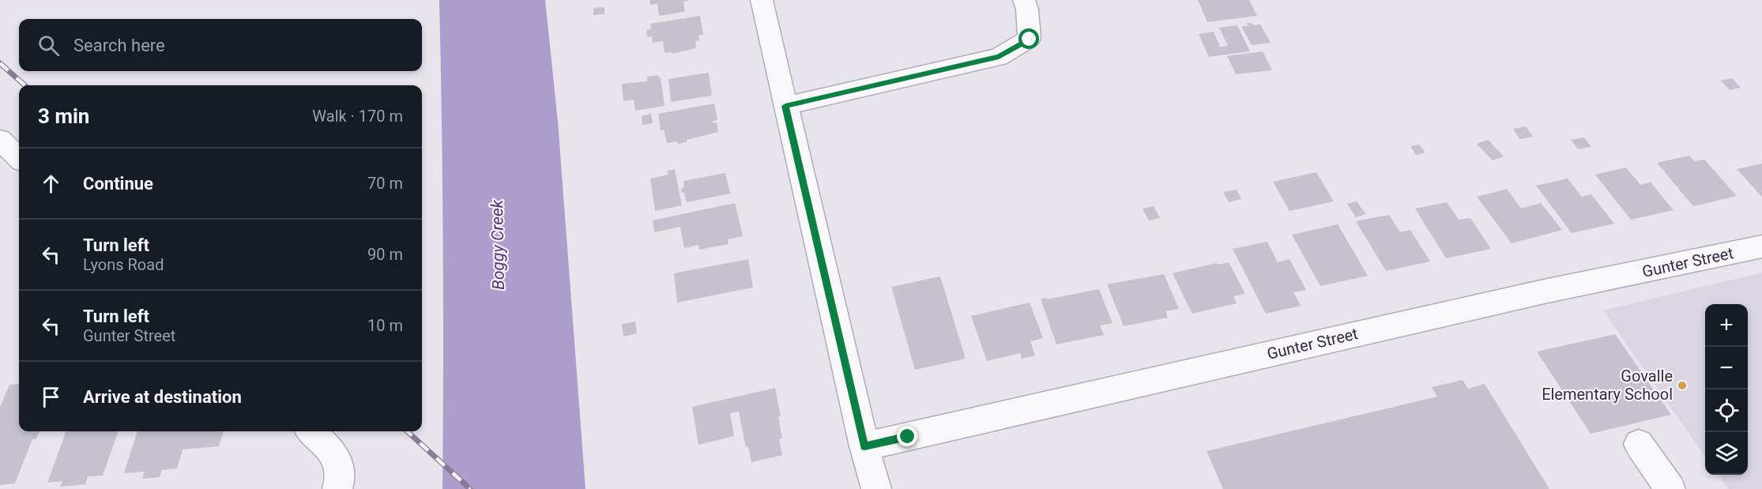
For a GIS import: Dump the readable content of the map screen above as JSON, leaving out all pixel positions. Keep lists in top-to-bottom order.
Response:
{
  "streets": {
    "street": ["Gunter Street"]
  },
  "water": ["Boggy Creek"],
  "places": ["Govalle Elementary School"],
  "page": {
    "search": "Search here",
    "heading": ["3 min", "Walk · 170 m"],
    "list": [
      ["Continue", "70 m"],
      ["Turn left", "Lyons Road", "90 m"],
      ["Turn left", "Gunter Street", "10 m"],
      "Arrive at destination"
    ],
    "map_buttons": ["+", "−"]
  }
}
